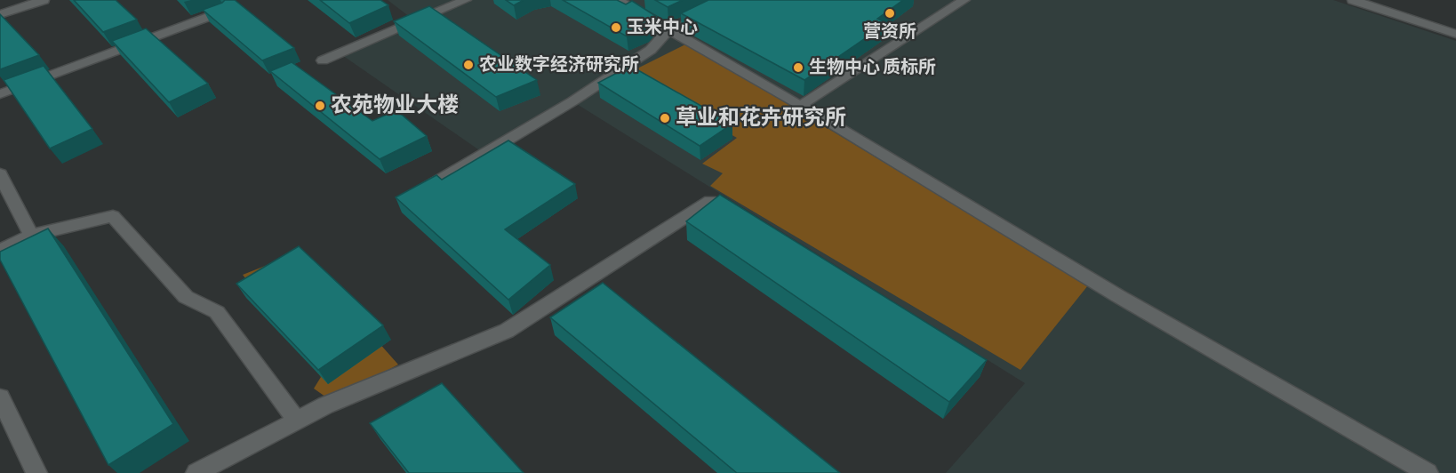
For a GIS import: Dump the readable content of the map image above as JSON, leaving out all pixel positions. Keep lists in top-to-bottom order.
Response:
{
  "places": [
    "营资所",
    "玉米中心",
    "农业数字经济研究所",
    "生物中心 质标所",
    "农苑物业大楼",
    "草业和花卉研究所"
  ]
}
